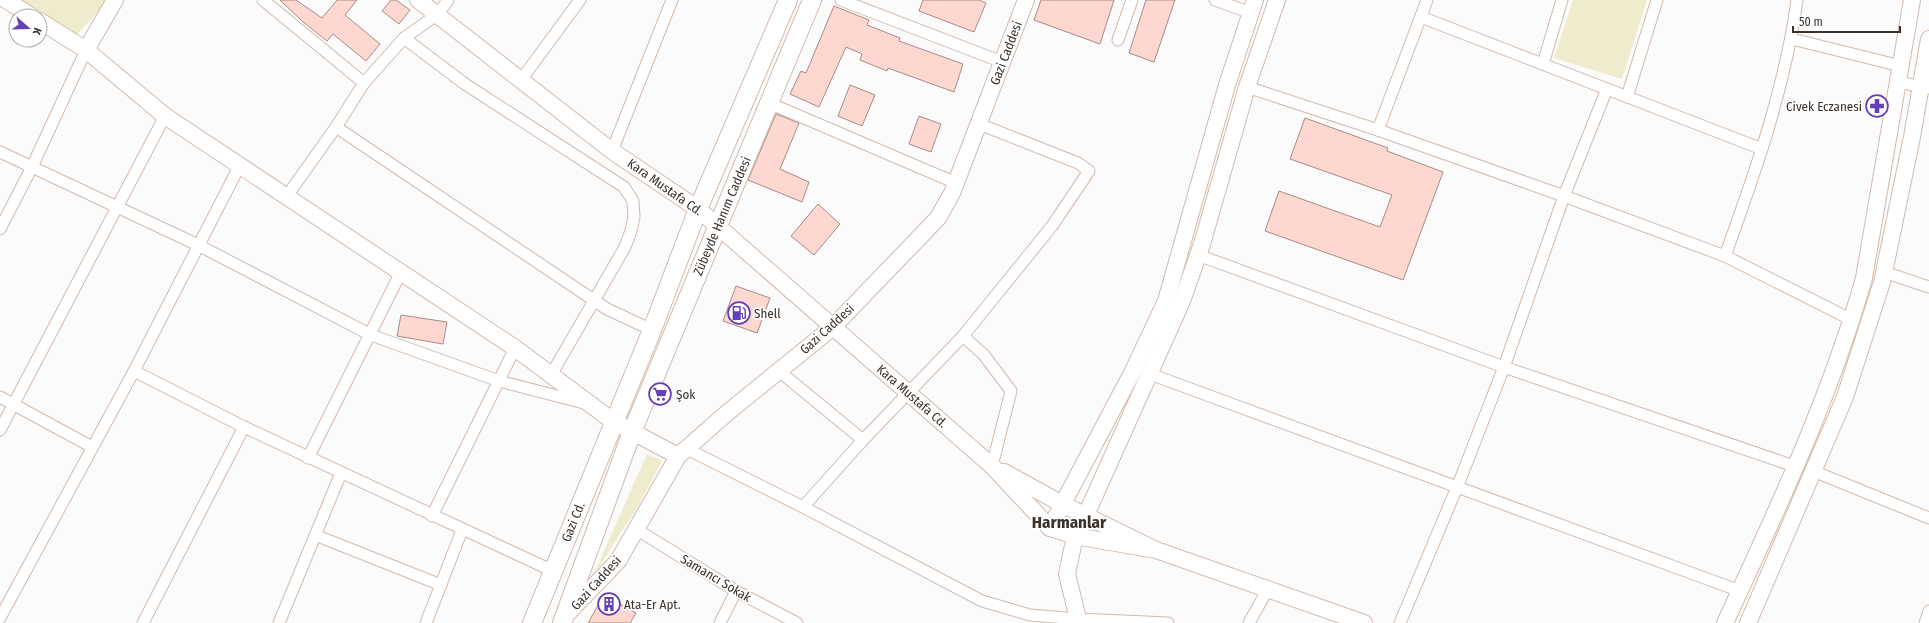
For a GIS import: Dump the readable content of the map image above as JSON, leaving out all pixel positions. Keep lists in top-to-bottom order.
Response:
{
  "streets": {
    "main road": ["Zübeyde Hanım Caddesi", "Gazi Cd."],
    "street": ["Gazi Caddesi", "Kara Mustafa Cd.", "Samancı Sokak"]
  },
  "crossings": [
    ["Gazi Caddesi", "Kara Mustafa Cd."],
    ["Gazi Caddesi", "Gazi Cd."],
    ["Gazi Caddesi", "Samancı Sokak"],
    ["Kara Mustafa Cd.", "Zübeyde Hanım Caddesi"],
    ["Kara Mustafa Cd.", "Gazi Cd."],
    ["Zübeyde Hanım Caddesi", "Gazi Cd."]
  ],
  "districts": ["Harmanlar"],
  "places": {
    "pharmacy": ["Civek Eczanesi"],
    "fuel station": ["Shell"],
    "supermarket": ["Şok"],
    "building": ["Ata-Er Apt."]
  },
  "scale_bar": "50 m",
  "north": "right"
}
